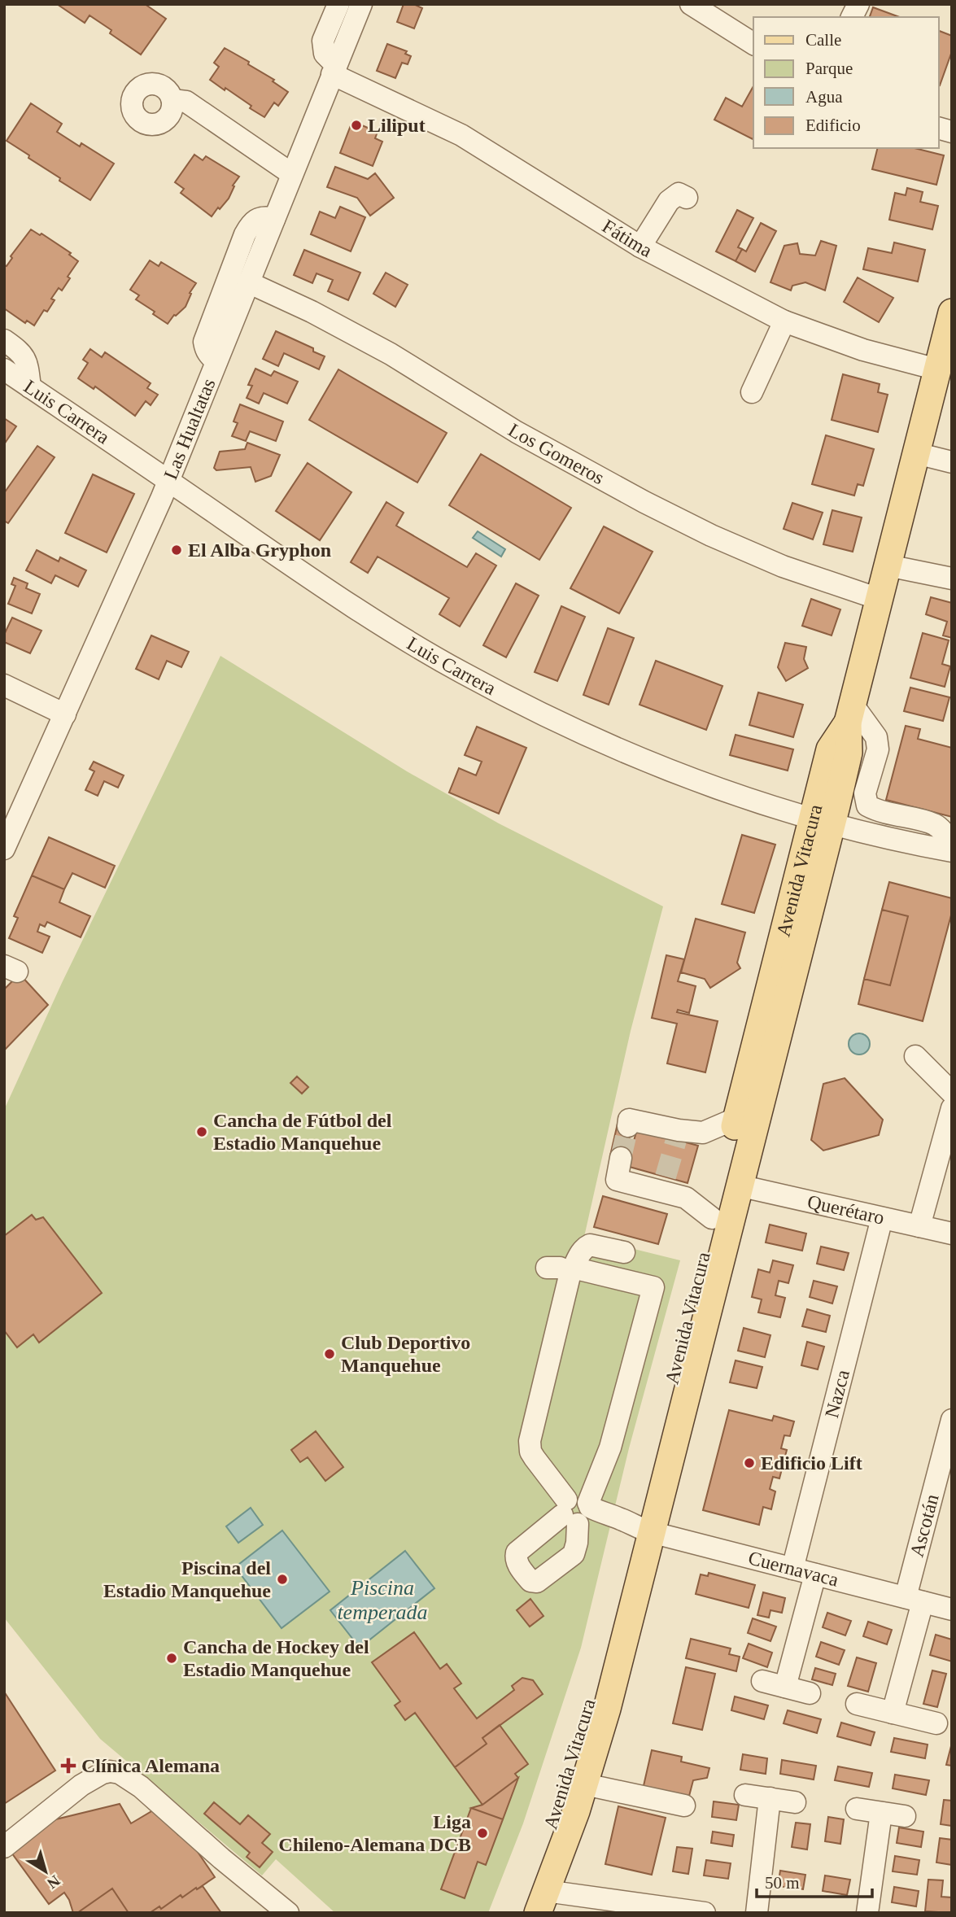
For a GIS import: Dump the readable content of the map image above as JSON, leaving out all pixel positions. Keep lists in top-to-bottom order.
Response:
{
  "streets": {
    "main road": ["Avenida Vitacura"],
    "street": [
      "Fátima",
      "Luis Carrera",
      "Las Hualtatas",
      "Los Gomeros",
      "Querétaro",
      "Nazca",
      "Ascotán",
      "Cuernavaca"
    ]
  },
  "crossings": [
    ["Fátima", "Las Hualtatas"],
    ["Fátima", "Avenida Vitacura"],
    ["Luis Carrera", "Las Hualtatas"],
    ["Luis Carrera", "Avenida Vitacura"],
    ["Las Hualtatas", "Los Gomeros"],
    ["Los Gomeros", "Avenida Vitacura"],
    ["Avenida Vitacura", "Querétaro"],
    ["Avenida Vitacura", "Cuernavaca"],
    ["Querétaro", "Nazca"],
    ["Nazca", "Cuernavaca"],
    ["Ascotán", "Cuernavaca"]
  ],
  "water": ["Piscina temperada"],
  "places": {
    "other": [
      "Liliput",
      "El Alba Gryphon",
      "Cancha de Fútbol del Estadio Manquehue",
      "Club Deportivo Manquehue",
      "Edificio Lift",
      "Piscina del Estadio Manquehue",
      "Cancha de Hockey del Estadio Manquehue",
      "Liga Chileno-Alemana DCB"
    ],
    "health": ["Clínica Alemana"]
  },
  "legend": [
    "Calle",
    "Parque",
    "Agua",
    "Edificio"
  ],
  "scale_bar": "50 m",
  "north": "bottom right"
}
